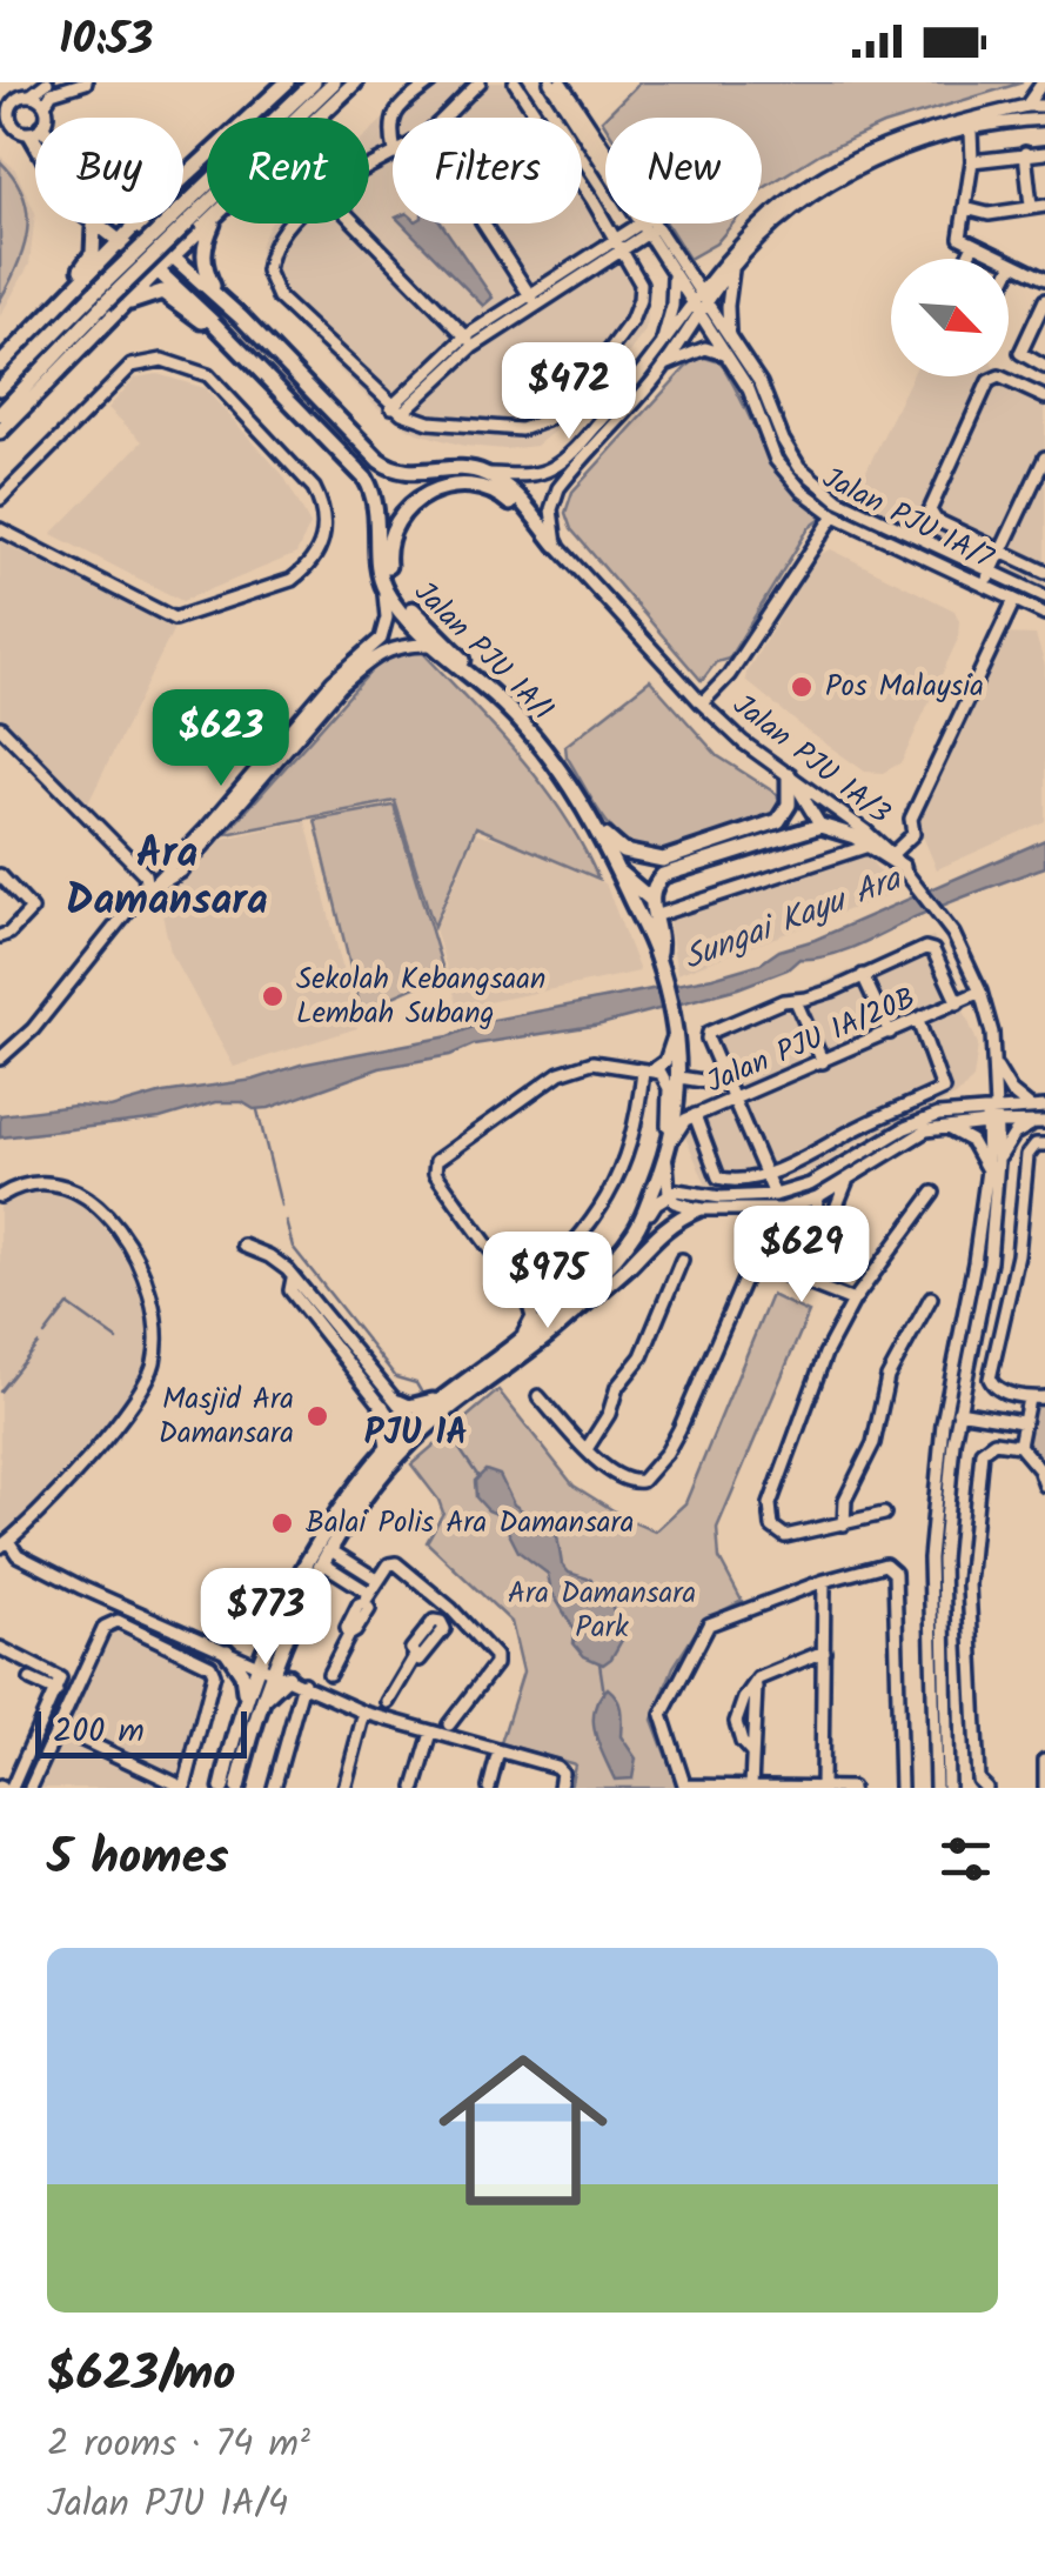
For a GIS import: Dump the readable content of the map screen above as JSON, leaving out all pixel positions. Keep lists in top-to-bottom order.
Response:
{
  "streets": {
    "main road": ["Jalan PJU 1A/1"],
    "street": ["Jalan PJU 1A/7", "Jalan PJU 1A/3", "Jalan PJU 1A/20B"]
  },
  "crossings": [
    ["Jalan PJU 1A/1", "Jalan PJU 1A/20B"],
    ["Jalan PJU 1A/3", "Jalan PJU 1A/20B"]
  ],
  "districts": ["Ara Damansara", "PJU 1A"],
  "water": ["Sungai Kayu Ara"],
  "parks": ["Ara Damansara Park"],
  "places": [
    "Pos Malaysia",
    "Sekolah Kebangsaan Lembah Subang",
    "Masjid Ara Damansara",
    "Balai Polis Ara Damansara"
  ],
  "scale_bar": "200 m",
  "north": "bottom right",
  "page": {
    "status": "10:53",
    "chip": [
      "Buy",
      "Rent",
      "Filters",
      "New"
    ],
    "price": [
      "$472",
      "$623",
      "$629",
      "$975",
      "$773"
    ],
    "scale": "200 m",
    "heading": "5 homes",
    "list": [
      {
        "name": "$623/mo",
        "note": "2 rooms · 74 m² · Jalan PJU 1A/4"
      }
    ]
  }
}
